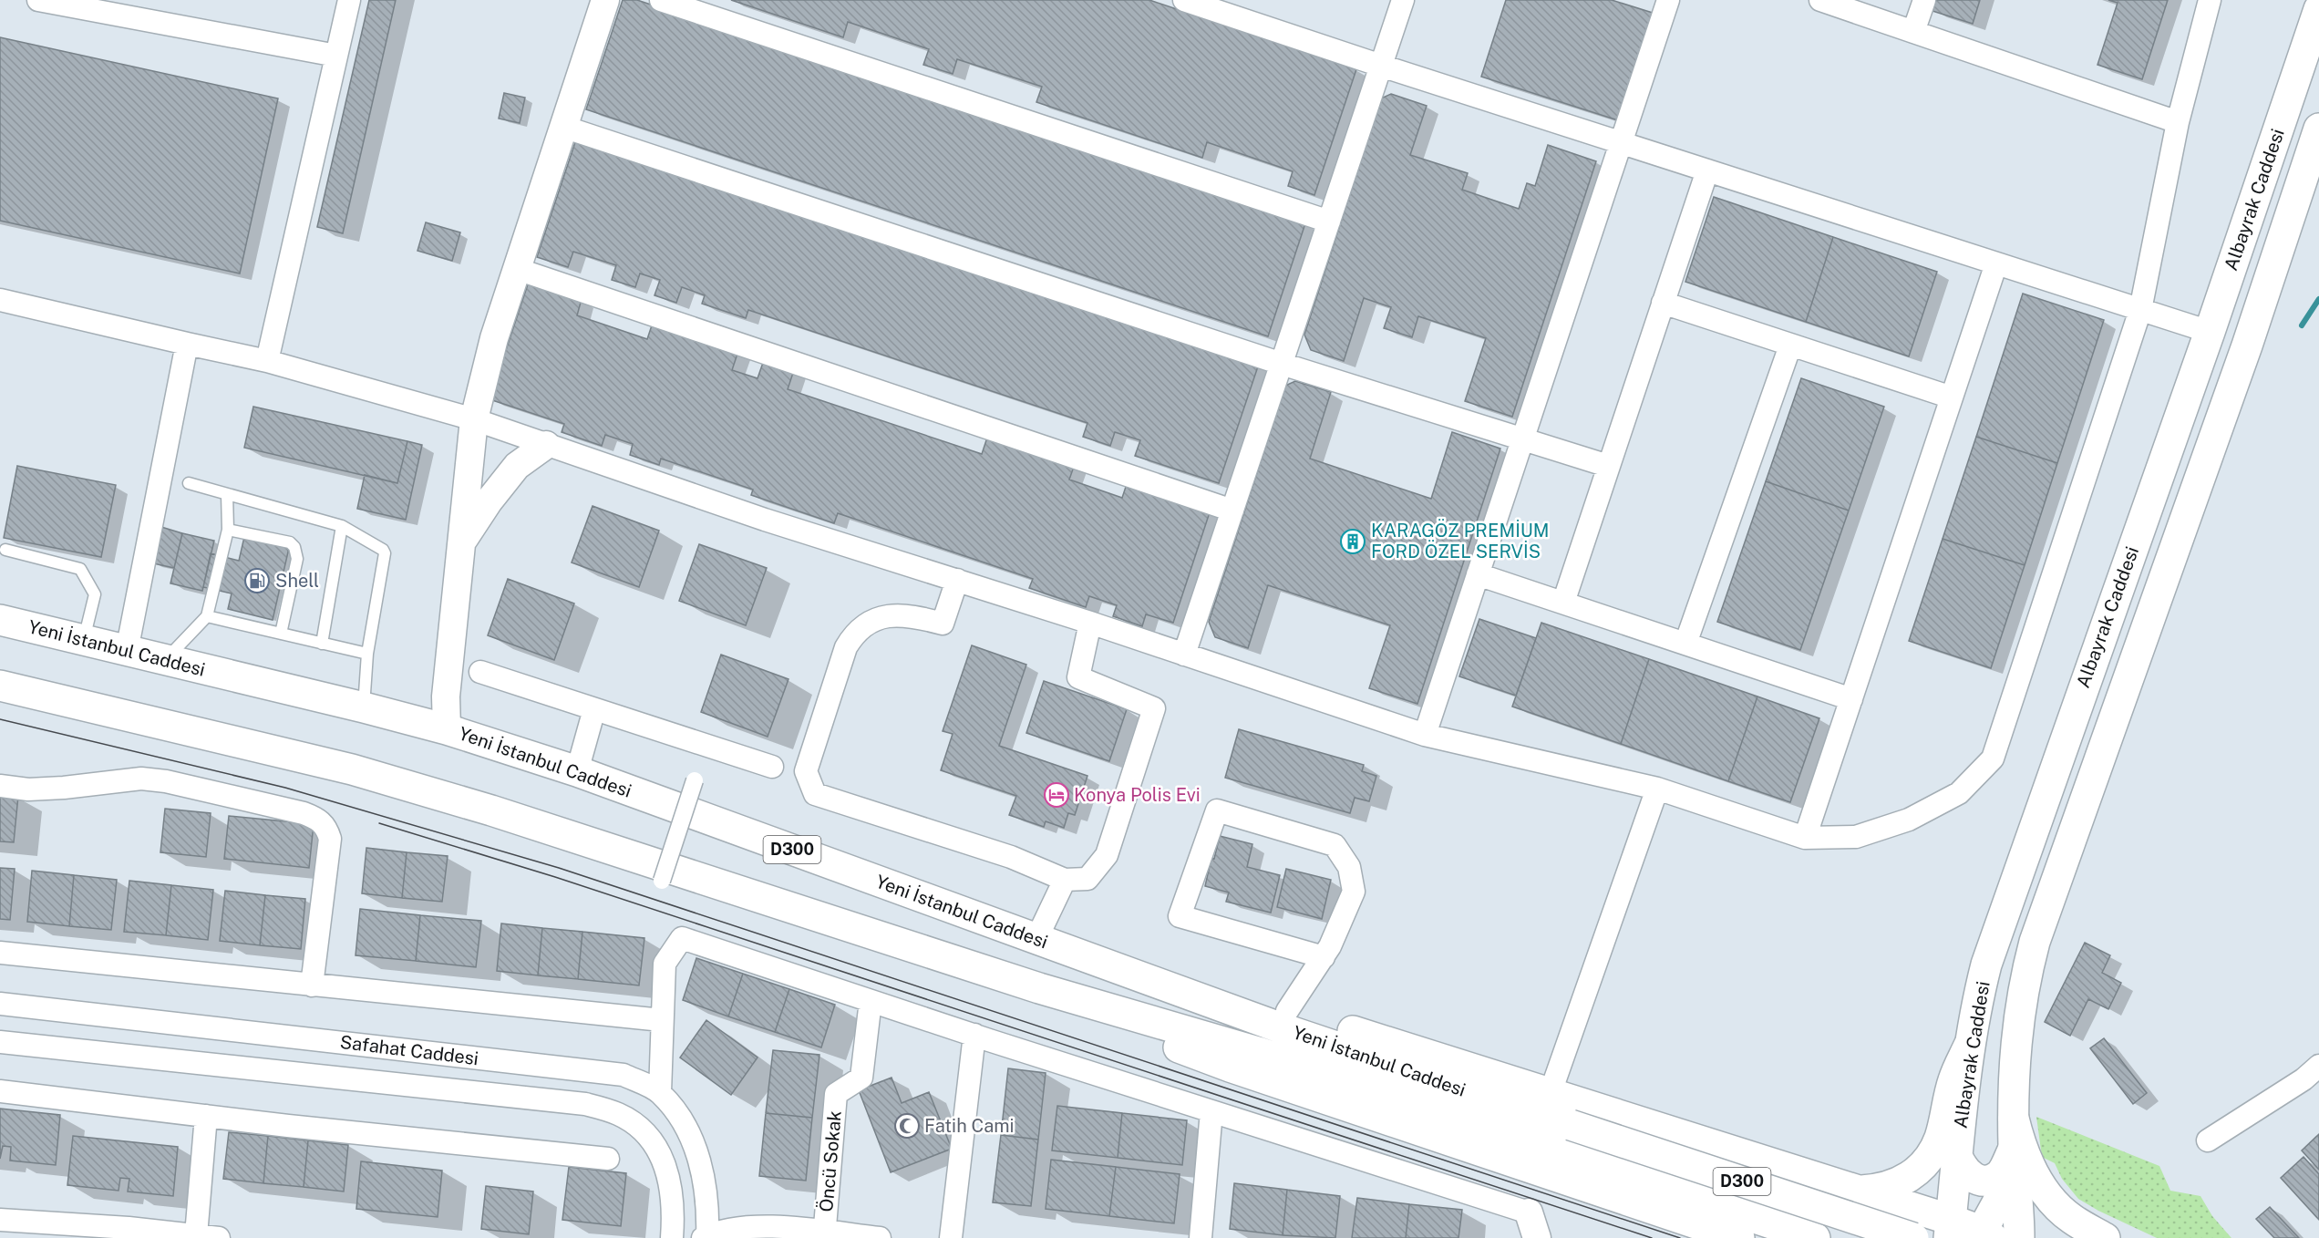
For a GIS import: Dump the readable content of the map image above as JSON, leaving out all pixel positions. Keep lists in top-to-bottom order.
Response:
{
  "streets": {
    "main road": ["Albayrak Caddesi", "Yeni İstanbul Caddesi", "D300"],
    "street": ["Safahat Caddesi", "Öncü Sokak"]
  },
  "places": {
    "building": ["KARAGÖZ PREMİUM FORD ÖZEL SERVİS"],
    "fuel station": ["Shell"],
    "hotel": ["Konya Polis Evi"],
    "mosque": ["Fatih Cami"]
  }
}
